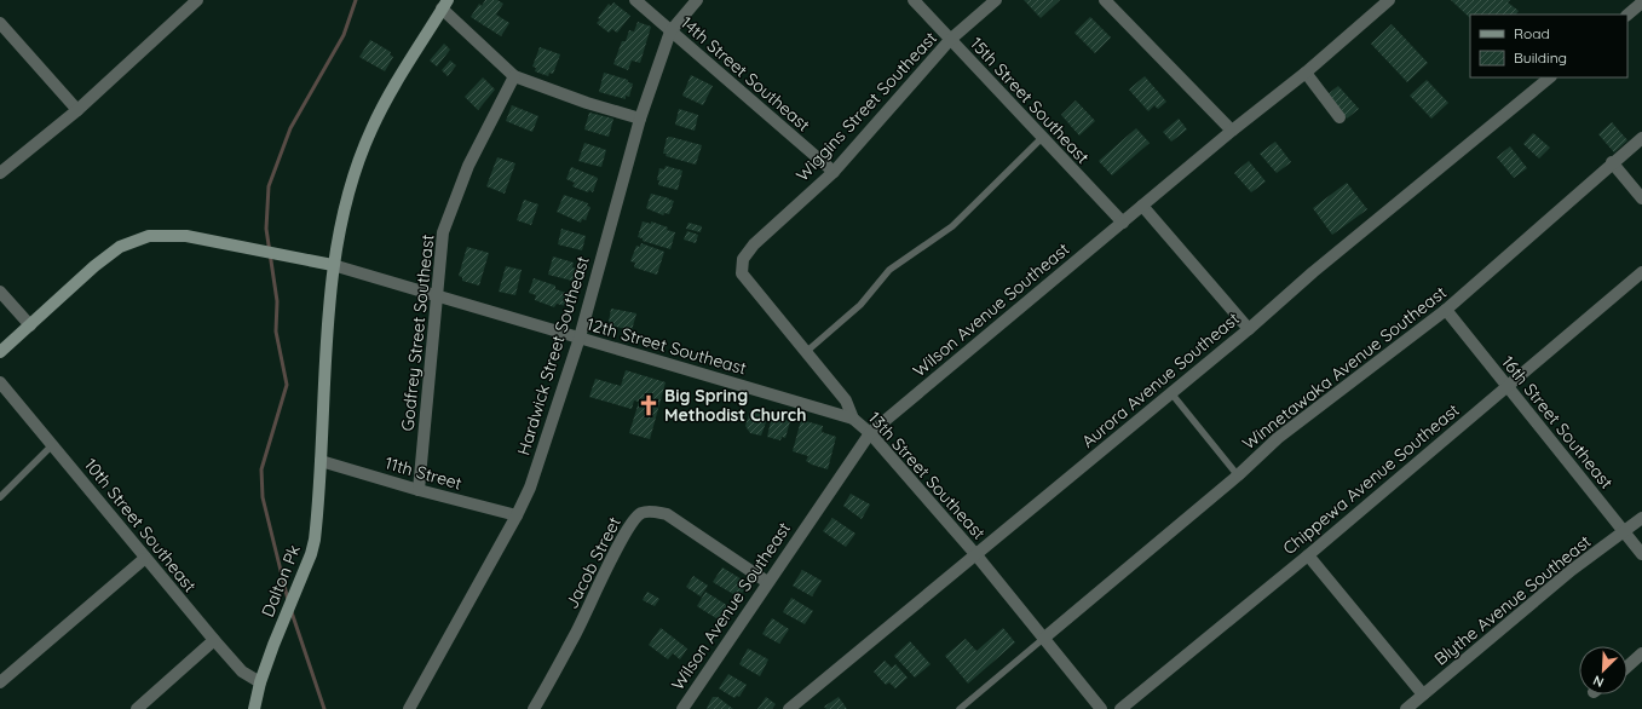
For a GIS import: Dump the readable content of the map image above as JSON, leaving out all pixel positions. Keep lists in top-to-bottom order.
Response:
{
  "streets": {
    "main road": ["Dalton Pk"],
    "street": [
      "14th Street Southeast",
      "15th Street Southeast",
      "Wiggins Street Southeast",
      "Wilson Avenue Southeast",
      "Godfrey Street Southeast",
      "12th Street Southeast",
      "Hardwick Street Southeast",
      "Winnetawaka Avenue Southeast",
      "Aurora Avenue Southeast",
      "16th Street Southeast",
      "11th Street",
      "13th Street Southeast",
      "Chippewa Avenue Southeast",
      "10th Street Southeast",
      "Jacob Street",
      "Blythe Avenue Southeast"
    ]
  },
  "crossings": [
    ["14th Street Southeast", "Wiggins Street Southeast"],
    ["14th Street Southeast", "Hardwick Street Southeast"],
    ["15th Street Southeast", "Wiggins Street Southeast"],
    ["15th Street Southeast", "Wilson Avenue Southeast"],
    ["Wiggins Street Southeast", "13th Street Southeast"],
    ["Wilson Avenue Southeast", "13th Street Southeast"],
    ["Wilson Avenue Southeast", "Jacob Street"],
    ["Godfrey Street Southeast", "12th Street Southeast"],
    ["Godfrey Street Southeast", "11th Street"],
    ["12th Street Southeast", "Hardwick Street Southeast"],
    ["12th Street Southeast", "13th Street Southeast"],
    ["12th Street Southeast", "Dalton Pk"],
    ["Hardwick Street Southeast", "11th Street"],
    ["Winnetawaka Avenue Southeast", "16th Street Southeast"],
    ["Winnetawaka Avenue Southeast", "13th Street Southeast"],
    ["Aurora Avenue Southeast", "13th Street Southeast"],
    ["16th Street Southeast", "Chippewa Avenue Southeast"],
    ["16th Street Southeast", "Blythe Avenue Southeast"],
    ["11th Street", "Dalton Pk"],
    ["10th Street Southeast", "Dalton Pk"]
  ],
  "places": {
    "church": ["Big Spring Methodist Church"]
  },
  "legend": ["Road", "Building"],
  "north": "bottom left"
}
